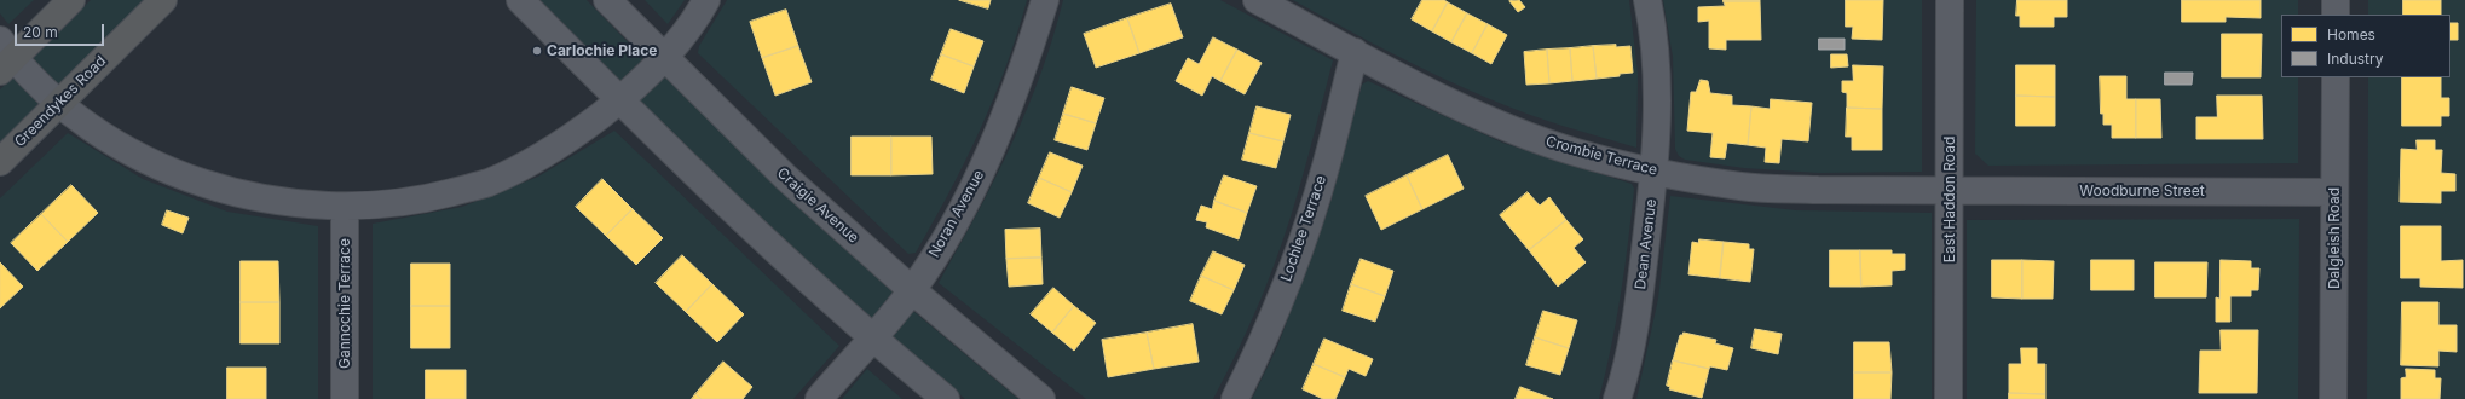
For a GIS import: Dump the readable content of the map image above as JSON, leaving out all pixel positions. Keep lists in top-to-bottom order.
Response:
{
  "streets": {
    "highway": ["Greendykes Road"],
    "street": [
      "Crombie Terrace",
      "Woodburne Street",
      "East Haddon Road",
      "Craigie Avenue",
      "Noran Avenue",
      "Lochlee Terrace",
      "Dalgleish Road",
      "Dean Avenue",
      "Gannochie Terrace"
    ]
  },
  "crossings": [
    ["Crombie Terrace", "Woodburne Street"],
    ["Crombie Terrace", "East Haddon Road"],
    ["Crombie Terrace", "Lochlee Terrace"],
    ["Crombie Terrace", "Dean Avenue"],
    ["Woodburne Street", "East Haddon Road"],
    ["Woodburne Street", "Dalgleish Road"],
    ["Craigie Avenue", "Noran Avenue"]
  ],
  "places": ["Carlochie Place"],
  "legend": ["Homes", "Industry"],
  "scale_bar": "20 m"
}
